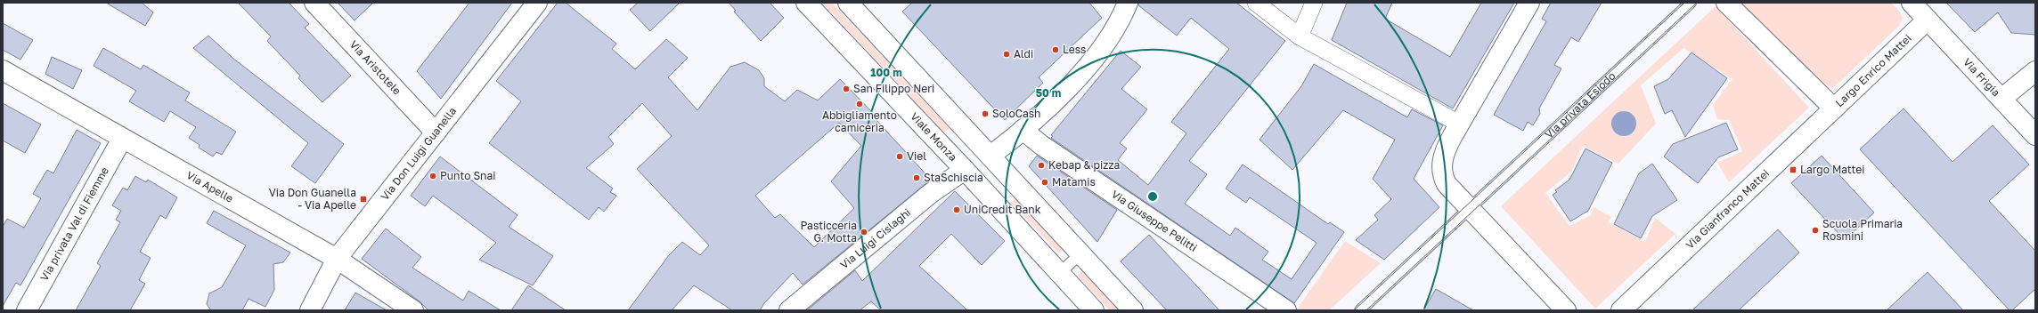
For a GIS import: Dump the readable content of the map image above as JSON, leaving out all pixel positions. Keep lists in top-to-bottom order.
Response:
{
  "streets": {
    "street": [
      "Via Aristotele",
      "Largo Enrico Mattei",
      "Via Frigia",
      "Viale Monza",
      "Via Don Luigi Guanella",
      "Via Apelle",
      "Via Gianfranco Mattei",
      "Via Giuseppe Pelitti",
      "Via privata Val di Fiemme",
      "Via Luigi Cislaghi"
    ],
    "lane": ["Via privata Esiodo"]
  },
  "crossings": [
    ["Via Aristotele", "Via Don Luigi Guanella"],
    ["Largo Enrico Mattei", "Via Frigia"],
    ["Largo Enrico Mattei", "Via Gianfranco Mattei"],
    ["Viale Monza", "Via Luigi Cislaghi"],
    ["Via Don Luigi Guanella", "Via Apelle"],
    ["Via Apelle", "Via privata Val di Fiemme"],
    ["Via Giuseppe Pelitti", "Via Luigi Cislaghi"]
  ],
  "places": {
    "other": [
      "Less",
      "Aldi",
      "San Filippo Neri",
      "Abbigliamento camiceria",
      "SoloCash",
      "Viel",
      "Kebap & pizza",
      "Punto Snai",
      "StaSchiscia",
      "Matamis",
      "UniCredit Bank",
      "Scuola Primaria Rosmini",
      "Pasticceria G. Motta"
    ],
    "transit": ["Largo Mattei", "Via Don Guanella - Via Apelle"]
  },
  "rings": ["100 m", "50 m"]
}
